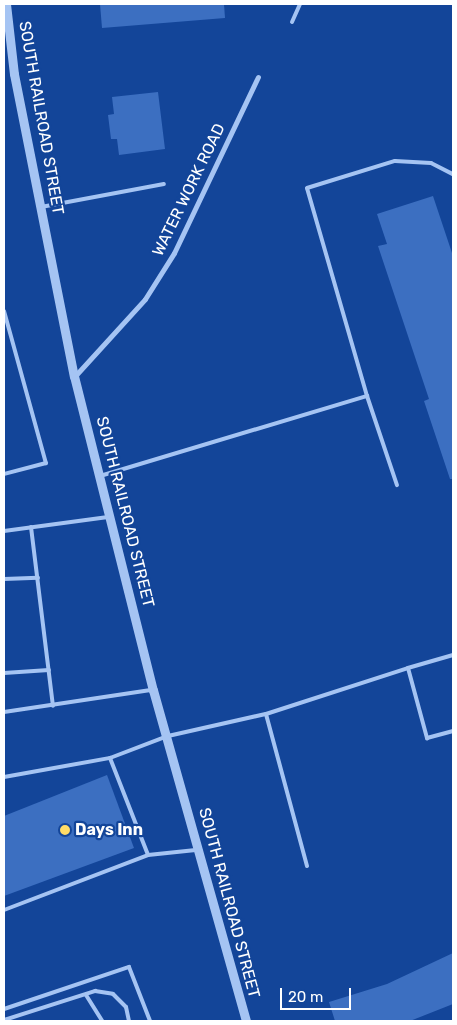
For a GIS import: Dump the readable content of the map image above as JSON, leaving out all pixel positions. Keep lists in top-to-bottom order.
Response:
{
  "streets": {
    "street": ["SOUTH RAILROAD STREET", "WATER WORK ROAD"]
  },
  "crossings": [
    ["SOUTH RAILROAD STREET", "WATER WORK ROAD"]
  ],
  "places": ["Days Inn"],
  "scale_bar": "20 m"
}
